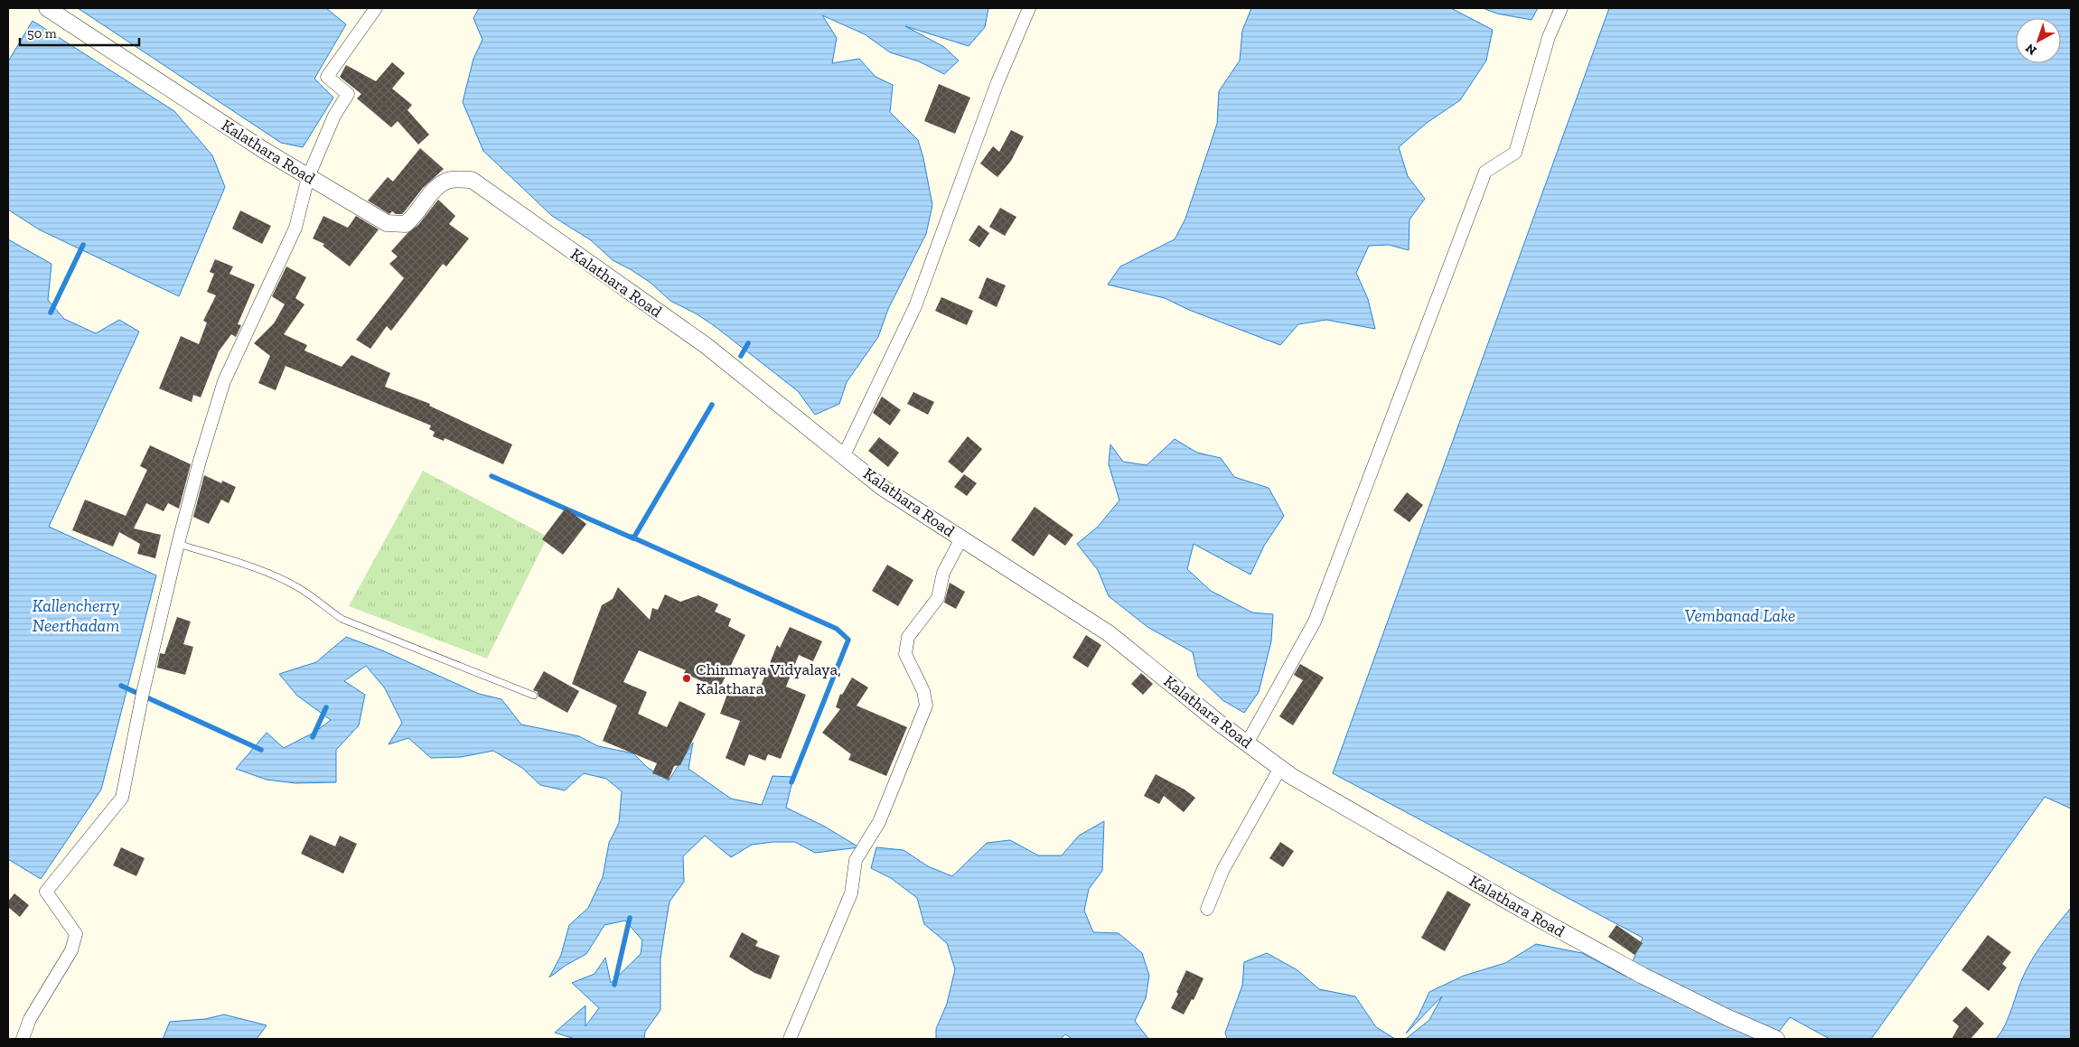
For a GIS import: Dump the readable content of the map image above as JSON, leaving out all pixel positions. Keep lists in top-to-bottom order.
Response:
{
  "streets": {
    "street": ["Kalathara Road"]
  },
  "water": ["Kallencherry Neerthadam", "Vembanad Lake"],
  "places": ["Chinmaya Vidyalaya, Kalathara"],
  "scale_bar": "50 m",
  "north": "bottom left"
}
